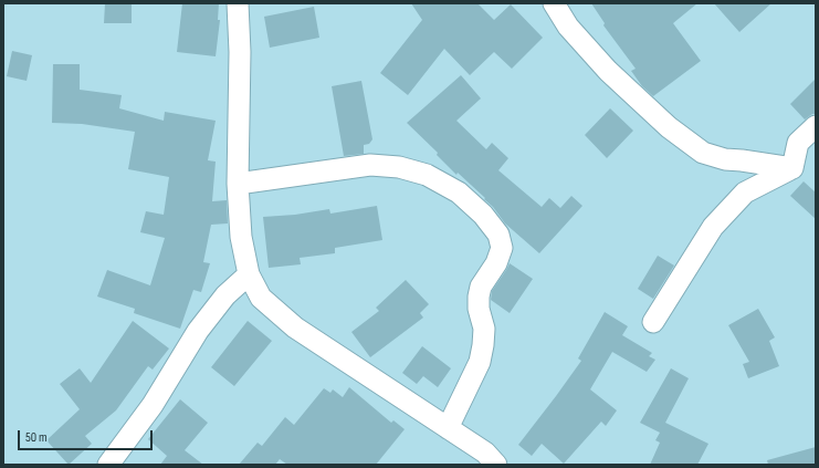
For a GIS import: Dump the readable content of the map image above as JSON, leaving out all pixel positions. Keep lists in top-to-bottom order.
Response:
{
  "scale_bar": "50 m"
}
